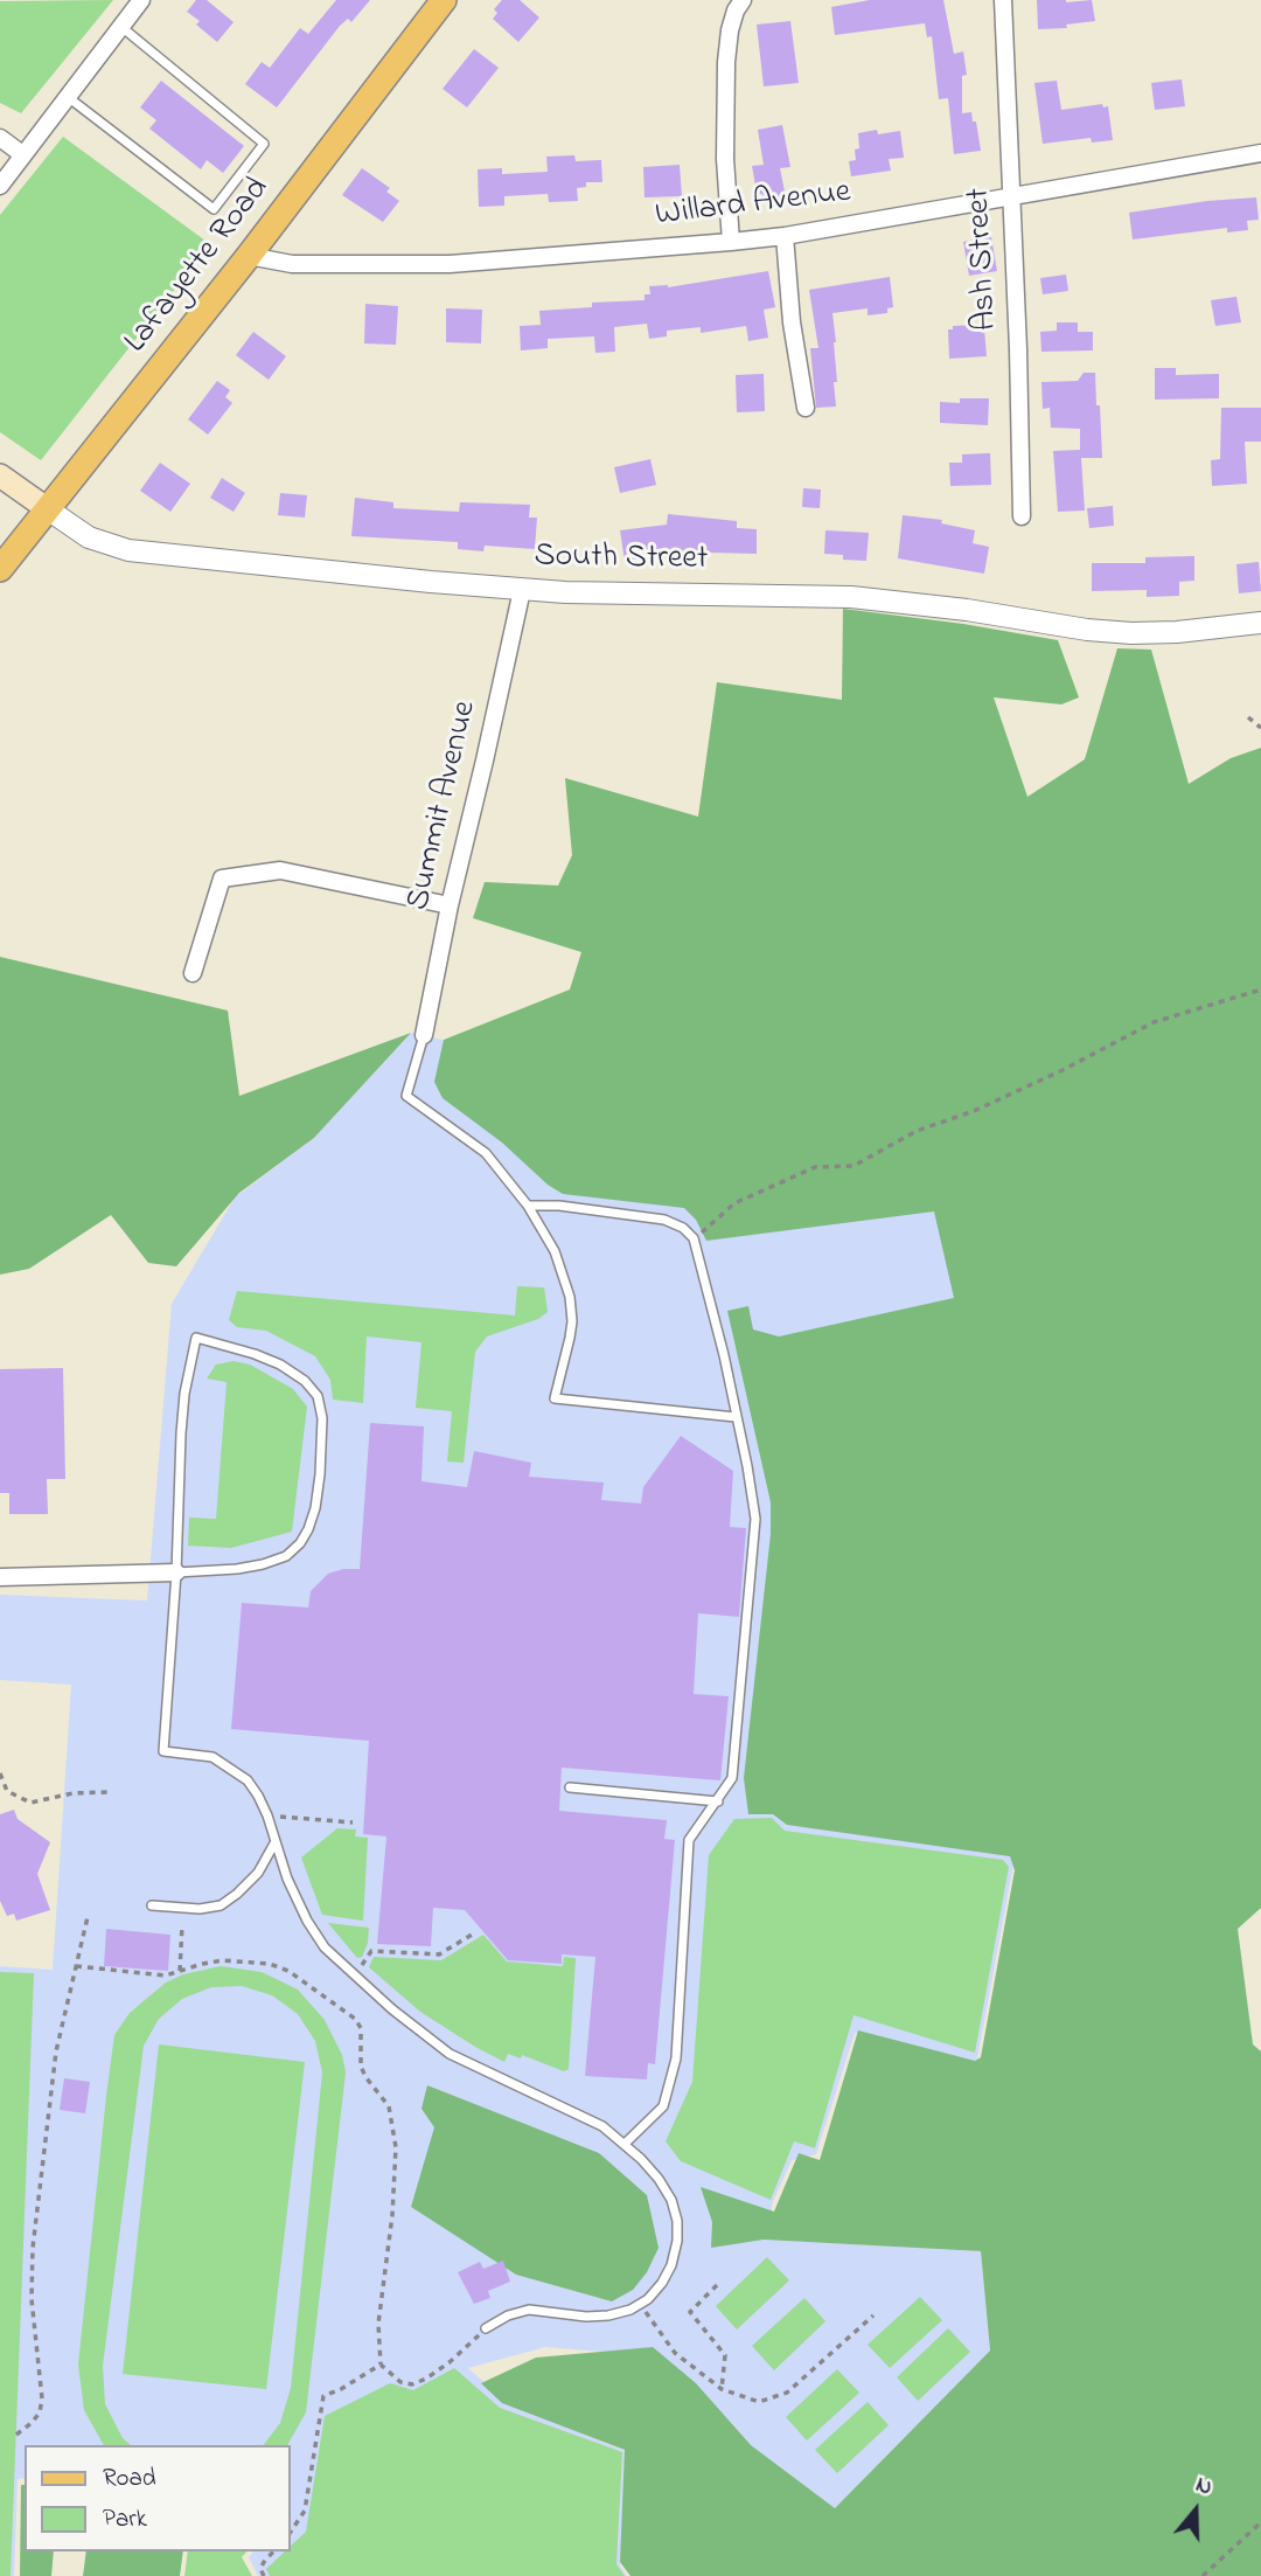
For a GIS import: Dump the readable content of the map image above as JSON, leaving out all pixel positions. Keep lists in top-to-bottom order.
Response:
{
  "streets": {
    "main road": ["Lafayette Road", "South Street"],
    "street": ["Willard Avenue", "Ash Street", "Summit Avenue"]
  },
  "crossings": [
    ["Willard Avenue", "Ash Street"],
    ["Willard Avenue", "Lafayette Road"],
    ["Lafayette Road", "South Street"],
    ["South Street", "Summit Avenue"]
  ],
  "legend": ["Road", "Park"],
  "north": "top"
}
